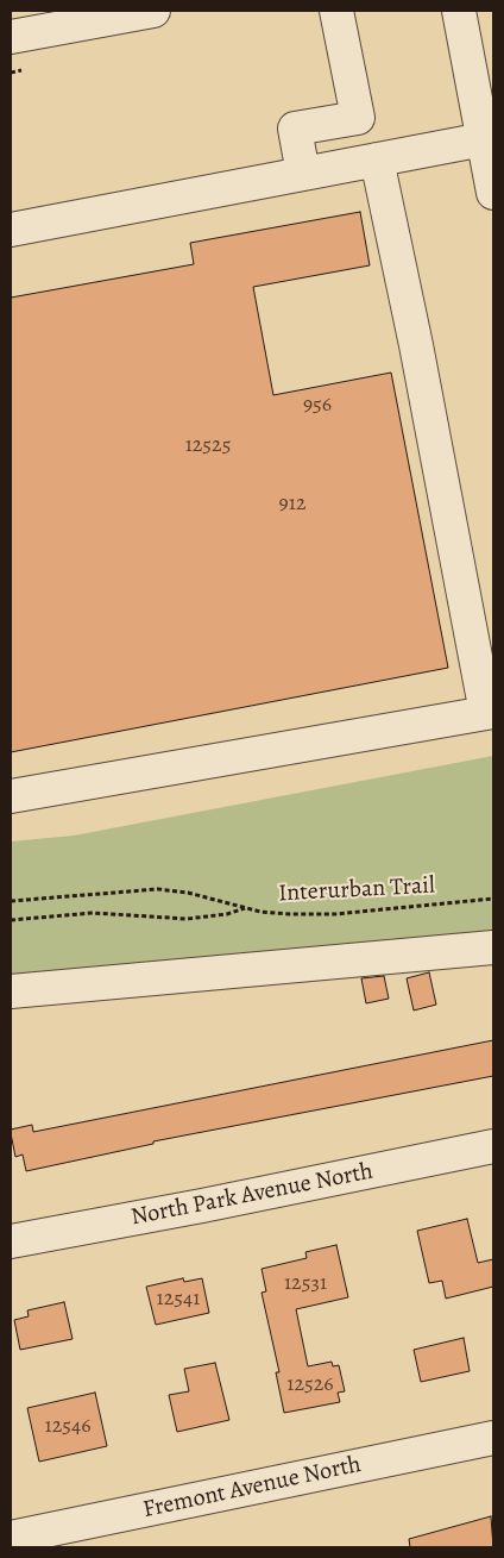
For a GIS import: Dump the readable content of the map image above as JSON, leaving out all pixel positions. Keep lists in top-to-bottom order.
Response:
{
  "streets": {
    "street": ["North Park Avenue North", "Fremont Avenue North"],
    "path": ["Interurban Trail"]
  },
  "house_numbers": [
    "956",
    "12525",
    "912",
    "12531",
    "12541",
    "12526",
    "12546"
  ]
}
